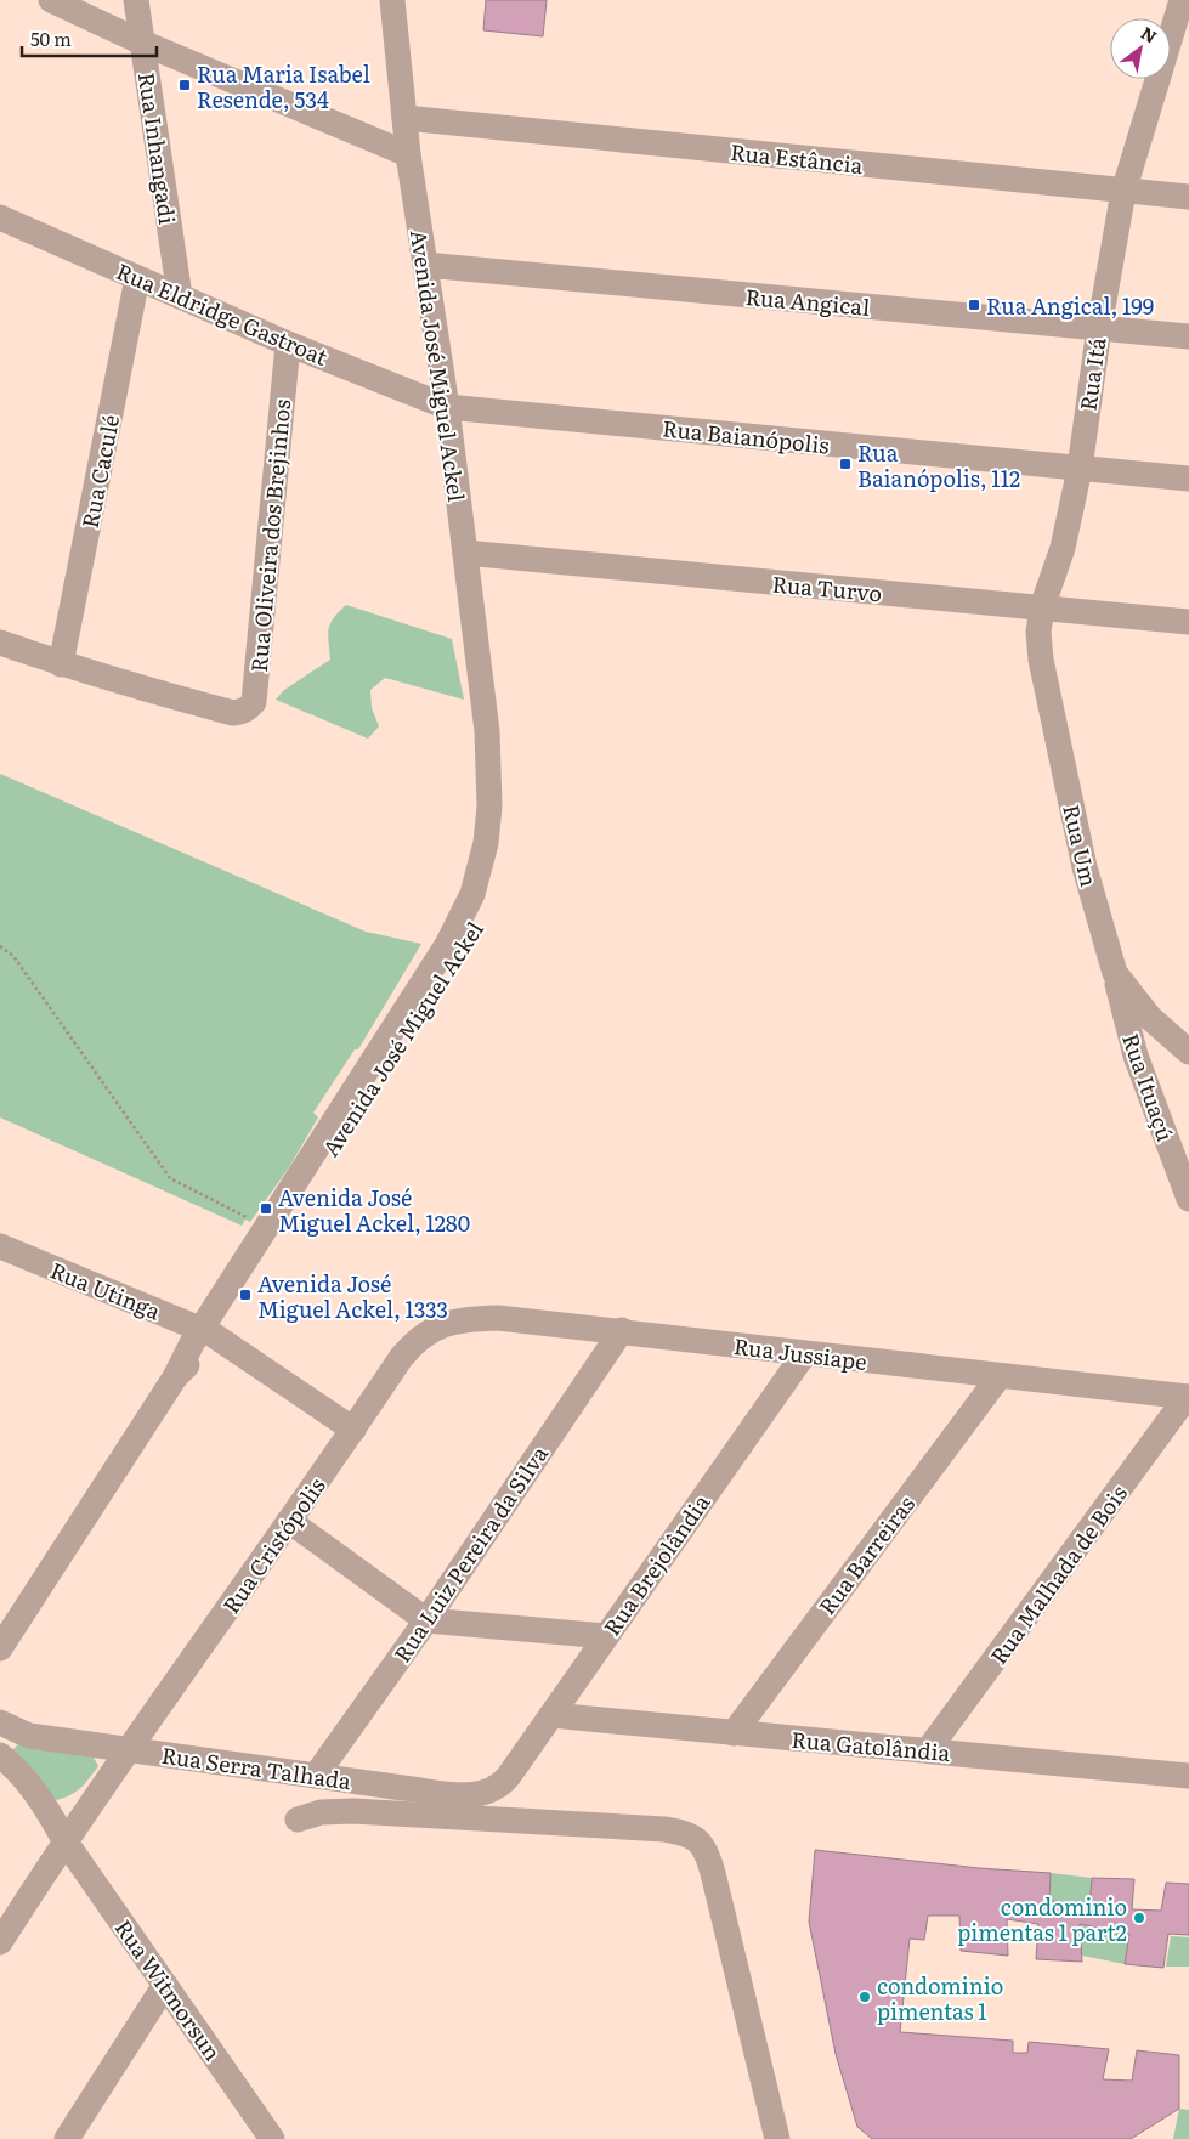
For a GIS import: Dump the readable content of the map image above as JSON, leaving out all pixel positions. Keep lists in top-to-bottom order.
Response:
{
  "streets": {
    "street": [
      "Rua Inhangadi",
      "Rua Estância",
      "Rua Angical",
      "Rua Eldridge Gastroat",
      "Avenida José Miguel Ackel",
      "Rua Itá",
      "Rua Baianópolis",
      "Rua Caculé",
      "Rua Oliveira dos Brejinhos",
      "Rua Turvo",
      "Rua Um",
      "Rua Ituaçú",
      "Rua Utinga",
      "Rua Jussiape",
      "Rua Cristópolis",
      "Rua Luiz Pereira da Silva",
      "Rua Barreiras",
      "Rua Brejolândia",
      "Rua Malhada de Bois",
      "Rua Gatolândia",
      "Rua Serra Talhada",
      "Rua Witmorsun"
    ]
  },
  "crossings": [
    ["Rua Inhangadi", "Rua Eldridge Gastroat"],
    ["Rua Estância", "Avenida José Miguel Ackel"],
    ["Rua Estância", "Rua Itá"],
    ["Rua Angical", "Avenida José Miguel Ackel"],
    ["Rua Angical", "Rua Itá"],
    ["Rua Eldridge Gastroat", "Avenida José Miguel Ackel"],
    ["Rua Eldridge Gastroat", "Rua Baianópolis"],
    ["Rua Eldridge Gastroat", "Rua Caculé"],
    ["Rua Eldridge Gastroat", "Rua Oliveira dos Brejinhos"],
    ["Avenida José Miguel Ackel", "Rua Baianópolis"],
    ["Avenida José Miguel Ackel", "Rua Turvo"],
    ["Avenida José Miguel Ackel", "Rua Utinga"],
    ["Rua Itá", "Rua Baianópolis"],
    ["Rua Itá", "Rua Turvo"],
    ["Rua Itá", "Rua Um"],
    ["Rua Caculé", "Rua Oliveira dos Brejinhos"],
    ["Rua Turvo", "Rua Um"],
    ["Rua Um", "Rua Ituaçú"],
    ["Rua Utinga", "Rua Cristópolis"],
    ["Rua Jussiape", "Rua Cristópolis"],
    ["Rua Jussiape", "Rua Luiz Pereira da Silva"],
    ["Rua Jussiape", "Rua Barreiras"],
    ["Rua Jussiape", "Rua Brejolândia"],
    ["Rua Jussiape", "Rua Malhada de Bois"],
    ["Rua Cristópolis", "Rua Serra Talhada"],
    ["Rua Cristópolis", "Rua Witmorsun"],
    ["Rua Luiz Pereira da Silva", "Rua Serra Talhada"],
    ["Rua Barreiras", "Rua Gatolândia"],
    ["Rua Brejolândia", "Rua Gatolândia"],
    ["Rua Brejolândia", "Rua Serra Talhada"],
    ["Rua Malhada de Bois", "Rua Gatolândia"]
  ],
  "places": {
    "transit": [
      "Rua Maria Isabel Resende, 534",
      "Rua Angical, 199",
      "Rua Baianópolis, 112",
      "Avenida José Miguel Ackel, 1280",
      "Avenida José Miguel Ackel, 1333"
    ],
    "other": ["condominio pimentas 1 part2", "condominio pimentas 1"]
  },
  "scale_bar": "50 m",
  "north": "top right"
}
